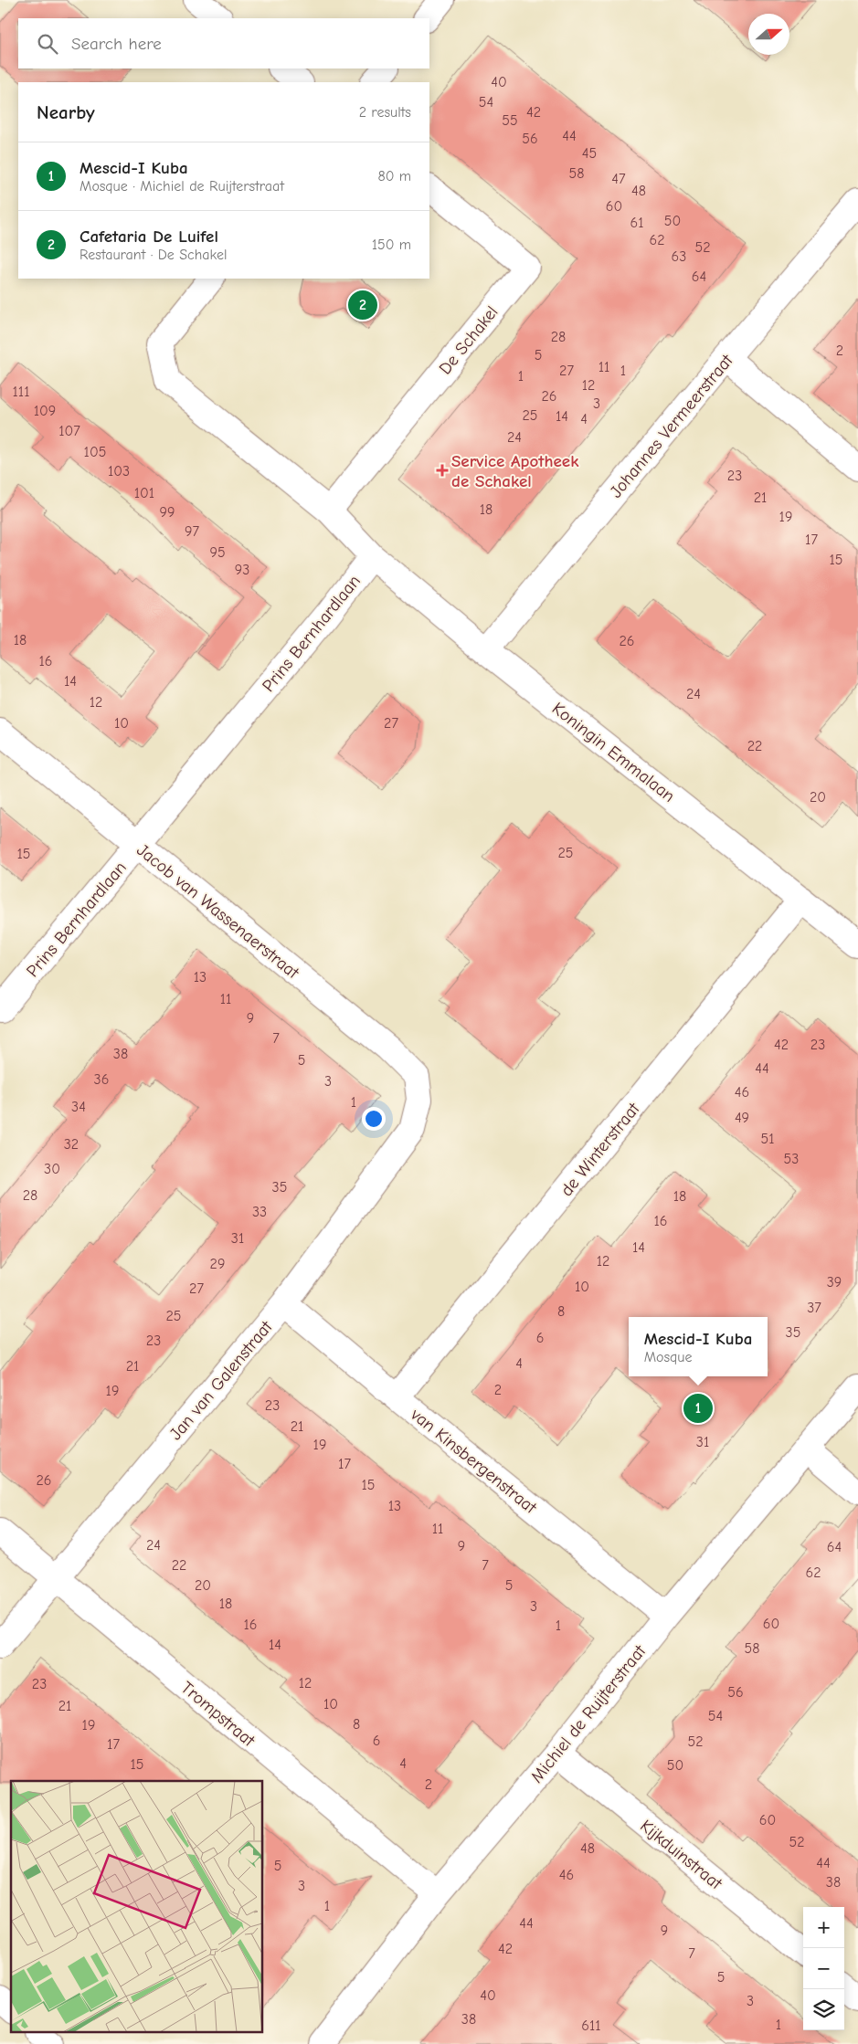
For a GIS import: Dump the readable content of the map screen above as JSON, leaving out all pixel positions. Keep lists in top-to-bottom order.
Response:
{
  "streets": {
    "street": [
      "De Schakel",
      "Johannes Vermeerstraat",
      "Prins Bernhardlaan",
      "Koningin Emmalaan",
      "Jacob van Wassenaerstraat",
      "de Winterstraat",
      "Jan van Galenstraat",
      "van Kinsbergenstraat",
      "Trompstraat",
      "Michiel de Ruijterstraat",
      "Kijkduinstraat"
    ]
  },
  "crossings": [
    ["Johannes Vermeerstraat", "Koningin Emmalaan"],
    ["Prins Bernhardlaan", "Koningin Emmalaan"],
    ["Prins Bernhardlaan", "Jacob van Wassenaerstraat"],
    ["Koningin Emmalaan", "de Winterstraat"],
    ["Jacob van Wassenaerstraat", "Jan van Galenstraat"],
    ["de Winterstraat", "van Kinsbergenstraat"],
    ["Jan van Galenstraat", "van Kinsbergenstraat"],
    ["Jan van Galenstraat", "Trompstraat"],
    ["van Kinsbergenstraat", "Michiel de Ruijterstraat"],
    ["Trompstraat", "Michiel de Ruijterstraat"],
    ["Michiel de Ruijterstraat", "Kijkduinstraat"]
  ],
  "places": {
    "health": ["Service Apotheek de Schakel"]
  },
  "house_numbers": [
    "40",
    "54",
    "42",
    "55",
    "44",
    "56",
    "45",
    "58",
    "47",
    "48",
    "60",
    "50",
    "61",
    "62",
    "52",
    "63",
    "64",
    "28",
    "2",
    "5",
    "11",
    "27",
    "1",
    "1",
    "12",
    "111",
    "26",
    "3",
    "109",
    "25",
    "14",
    "4",
    "107",
    "24",
    "105",
    "103",
    "23",
    "101",
    "21",
    "18",
    "99",
    "19",
    "97",
    "17",
    "95",
    "15",
    "93",
    "18",
    "26",
    "16",
    "14",
    "24",
    "12",
    "10",
    "27",
    "22",
    "20",
    "25",
    "15",
    "13",
    "11",
    "9",
    "7",
    "42",
    "23",
    "38",
    "5",
    "44",
    "36",
    "3",
    "46",
    "1",
    "34",
    "49",
    "51",
    "32",
    "53",
    "30",
    "35",
    "28",
    "18",
    "33",
    "16",
    "31",
    "14",
    "12",
    "29",
    "39",
    "10",
    "27",
    "37",
    "8",
    "25",
    "35",
    "6",
    "23",
    "4",
    "21",
    "2",
    "19",
    "23",
    "21",
    "31",
    "19",
    "17",
    "26",
    "15",
    "13",
    "11",
    "24",
    "9",
    "64",
    "22",
    "7",
    "62",
    "20",
    "5",
    "18",
    "3",
    "60",
    "16",
    "1",
    "14",
    "58",
    "12",
    "23",
    "56",
    "10",
    "21",
    "54",
    "8",
    "19",
    "6",
    "52",
    "17",
    "4",
    "15",
    "50",
    "2",
    "60",
    "52",
    "48",
    "44",
    "5",
    "46",
    "38",
    "3",
    "1",
    "44",
    "9",
    "42",
    "7",
    "5",
    "40",
    "3",
    "38",
    "1",
    "611"
  ],
  "north": "right",
  "page": {
    "search": "Search here",
    "heading": ["Nearby", "2 results"],
    "list": [
      {
        "mark": "1",
        "name": "Mescid-I Kuba",
        "note": "Mosque · Michiel de Ruijterstraat",
        "value": "80 m"
      },
      {
        "mark": "2",
        "name": "Cafetaria De Luifel",
        "note": "Restaurant · De Schakel",
        "value": "150 m"
      }
    ],
    "pins": ["2", "1"],
    "popup": ["Mescid-I Kuba", "Mosque"],
    "map_buttons": ["+", "−"]
  }
}
